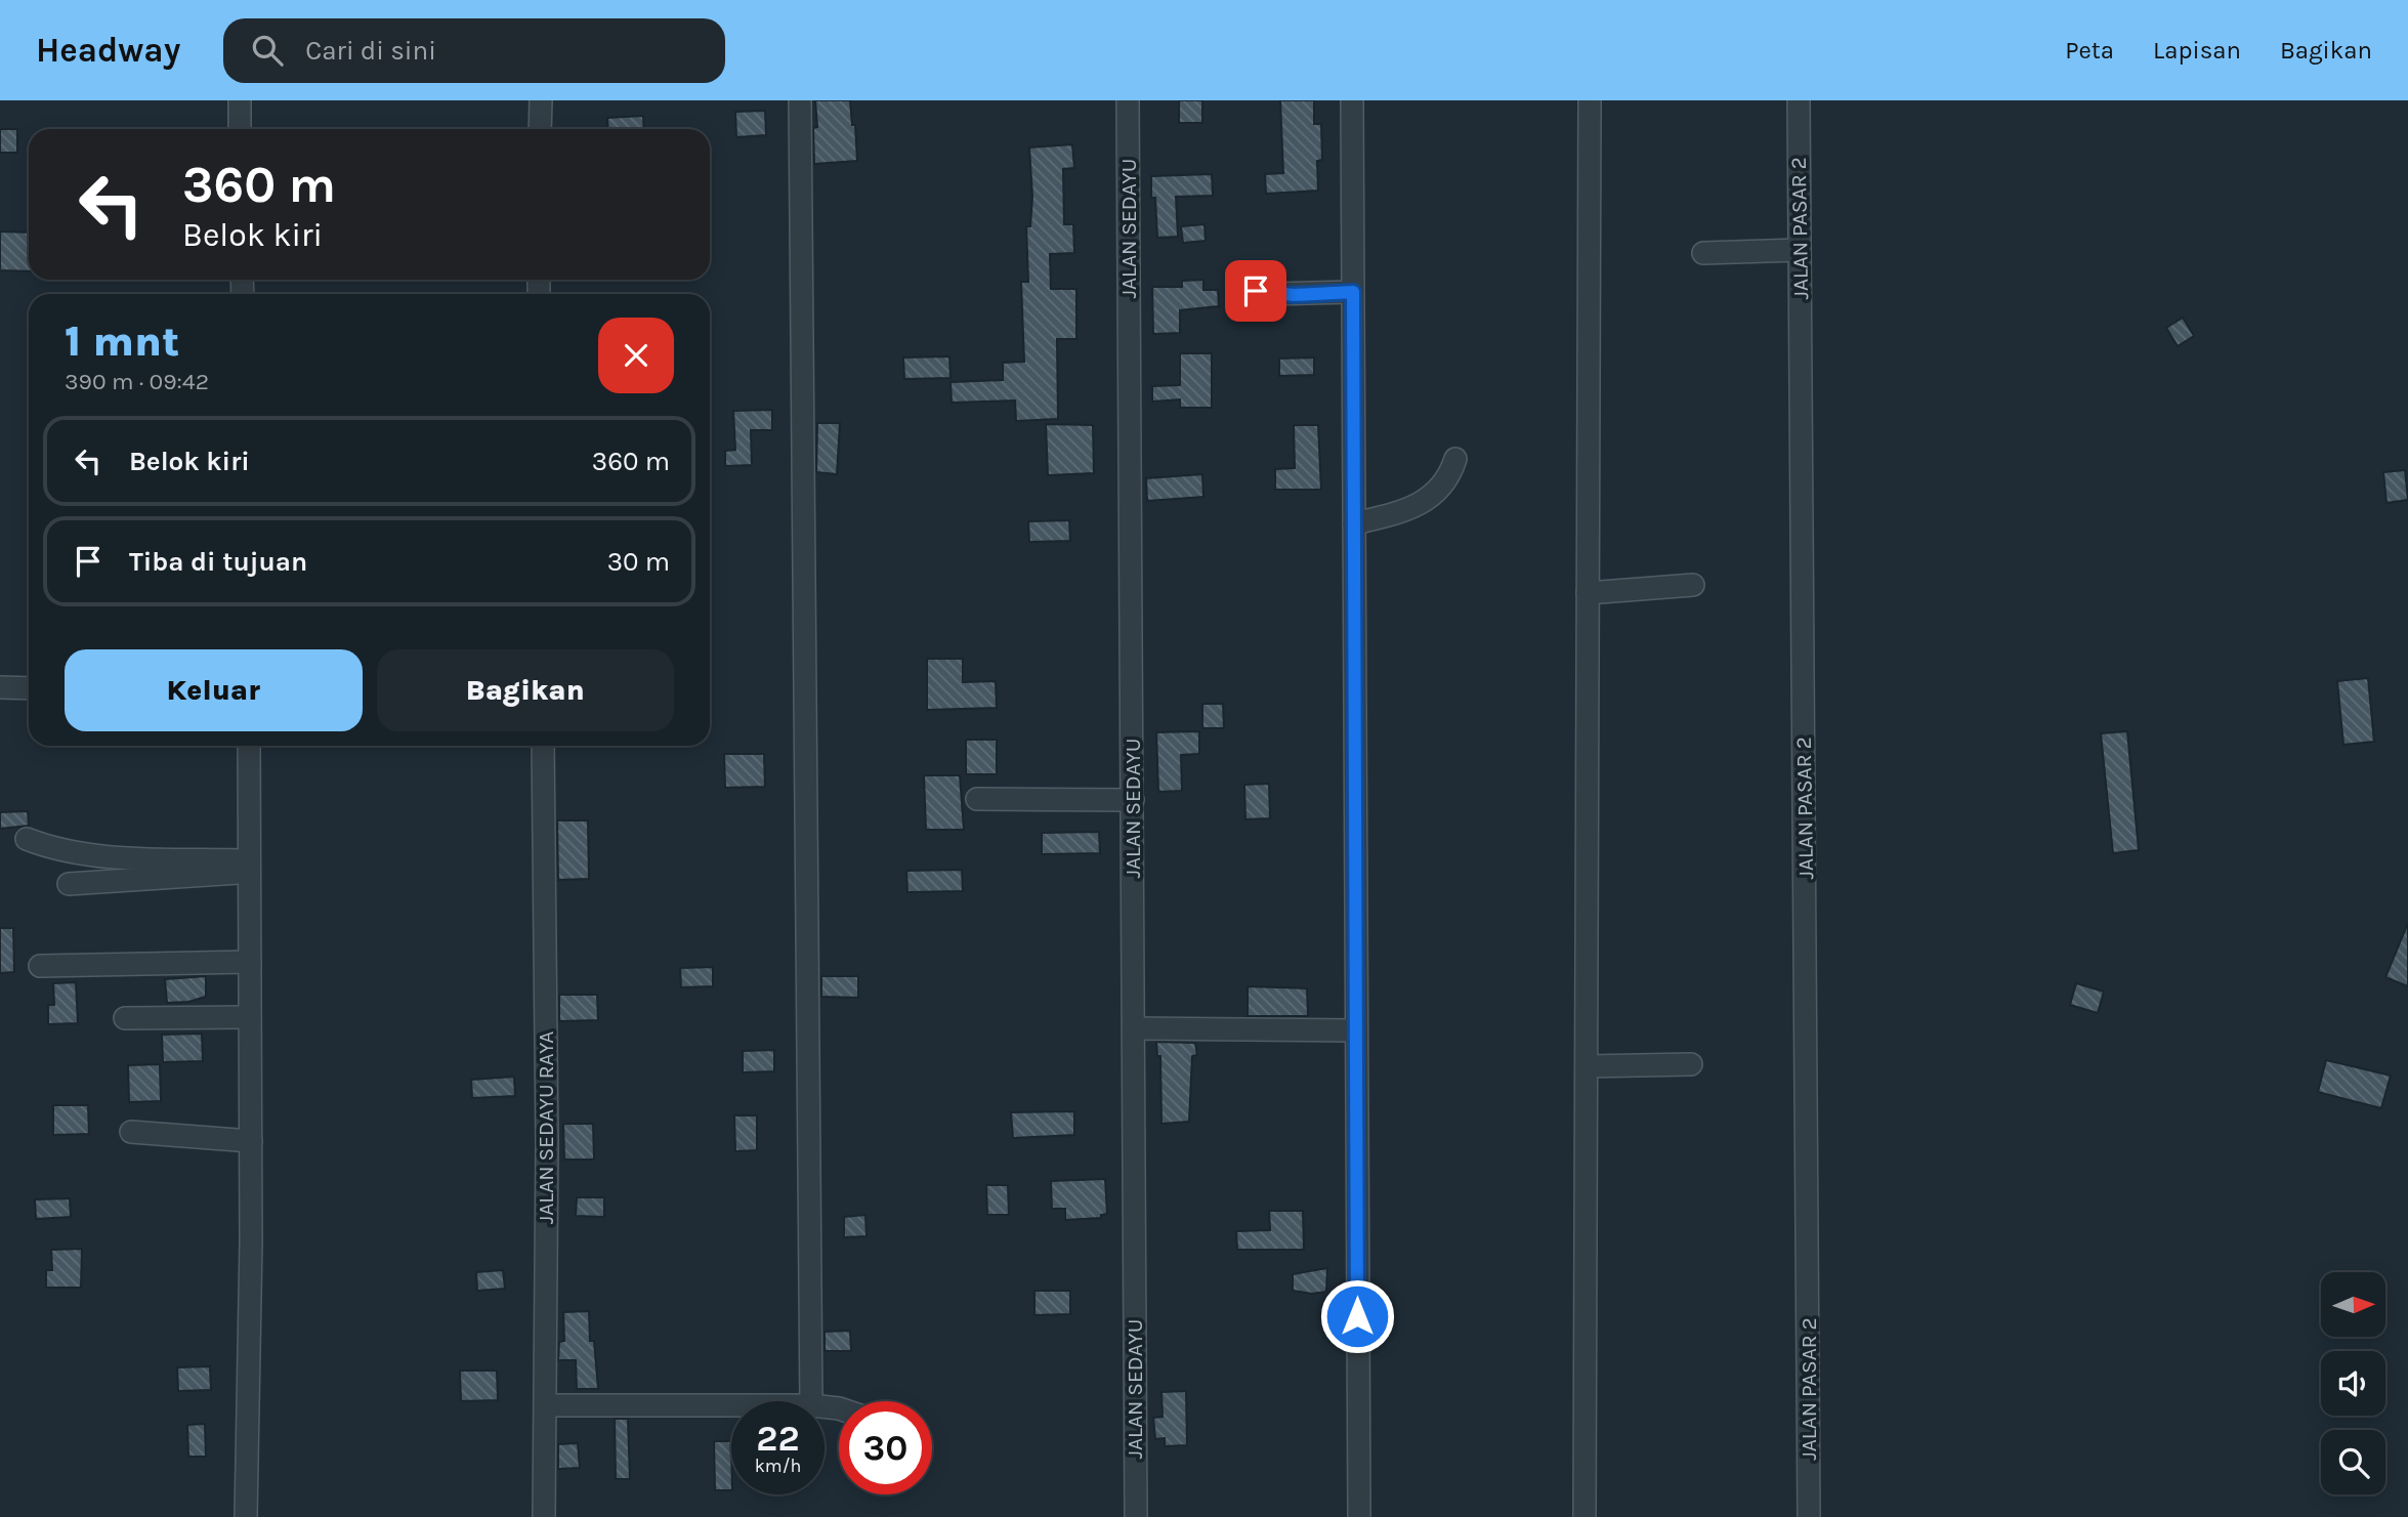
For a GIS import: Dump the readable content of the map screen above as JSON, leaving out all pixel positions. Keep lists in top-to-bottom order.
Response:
{
  "streets": {
    "street": ["JALAN SEDAYU", "JALAN PASAR 2", "JALAN SEDAYU RAYA"]
  },
  "north": "right",
  "page": {
    "header": "Headway",
    "search": "Cari di sini",
    "nav": ["Peta", "Lapisan", "Bagikan"],
    "turn": ["360 m", "Belok kiri"],
    "heading": ["1 mnt", "390 m · 09:42"],
    "list": [
      {
        "name": "Belok kiri",
        "value": "360 m"
      },
      {
        "name": "Tiba di tujuan",
        "value": "30 m"
      }
    ],
    "buttons": ["Keluar", "Bagikan"],
    "speed": "22 km/h",
    "limit": "30"
  }
}
